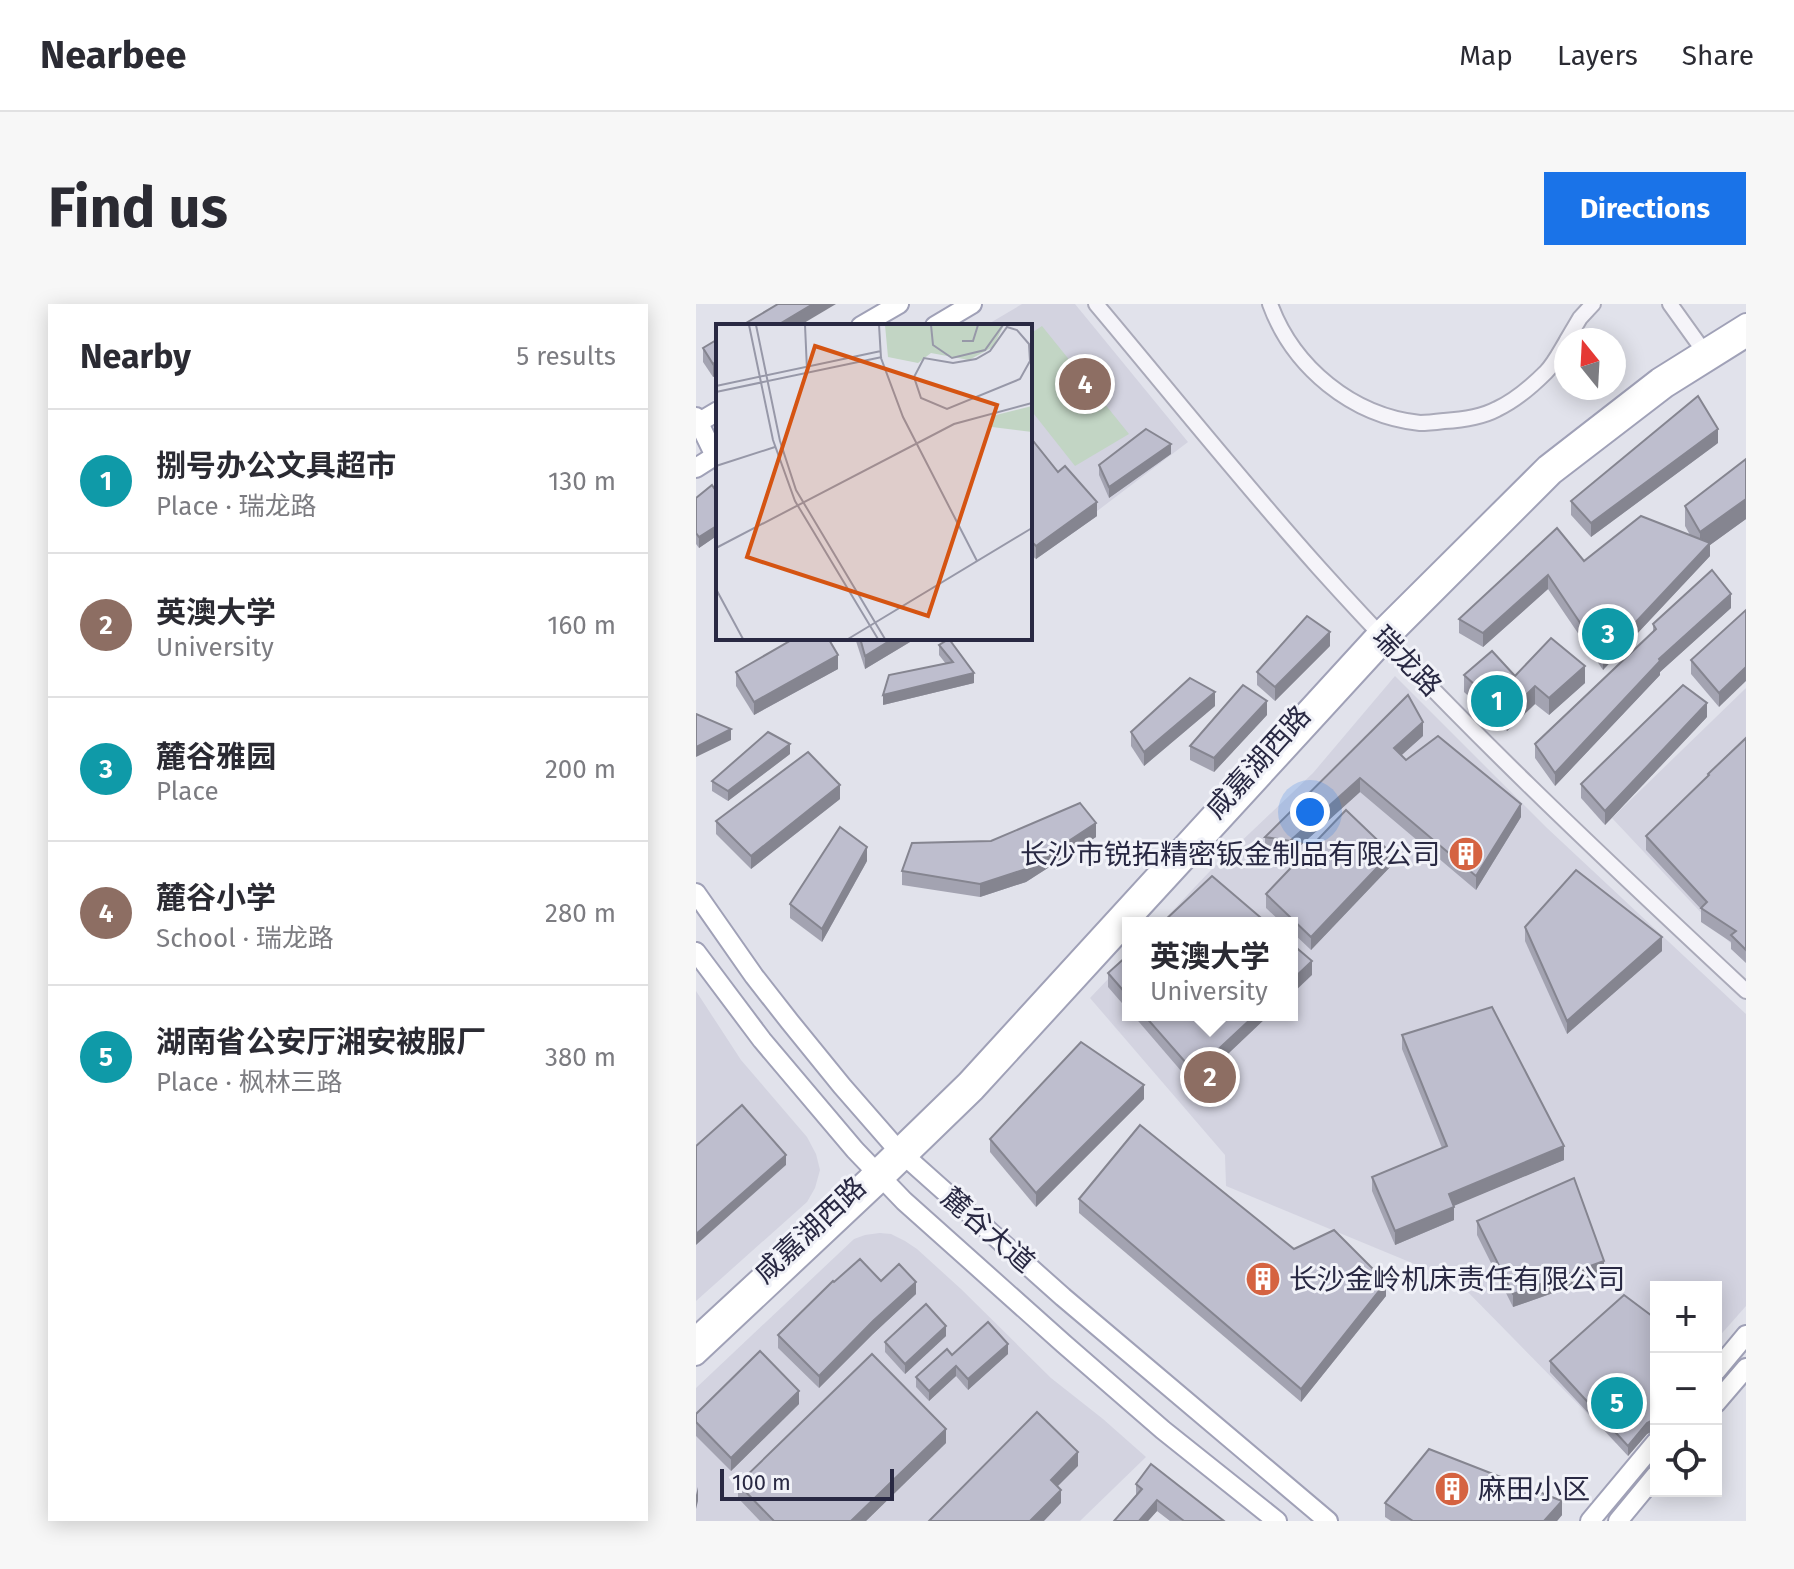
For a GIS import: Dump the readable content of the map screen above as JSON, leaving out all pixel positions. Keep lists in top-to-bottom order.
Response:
{
  "streets": {
    "main road": ["咸嘉湖西路", "麓谷大道"],
    "street": ["瑞龙路"]
  },
  "crossings": [
    ["瑞龙路", "咸嘉湖西路"],
    ["咸嘉湖西路", "麓谷大道"]
  ],
  "places": {
    "building": ["长沙市锐拓精密钣金制品有限公司", "长沙金岭机床责任有限公司", "麻田小区"]
  },
  "scale_bar": "100 m",
  "north": "top",
  "page": {
    "header": "Nearbee",
    "nav": ["Map", "Layers", "Share"],
    "buttons": "Directions",
    "title": "Find us",
    "heading": ["Nearby", "5 results"],
    "pins": [
      "4",
      "3",
      "1",
      "2",
      "5"
    ],
    "list": [
      {
        "mark": "1",
        "name": "捌号办公文具超市",
        "note": "Place · 瑞龙路",
        "value": "130 m"
      },
      {
        "mark": "2",
        "name": "英澳大学",
        "note": "University",
        "value": "160 m"
      },
      {
        "mark": "3",
        "name": "麓谷雅园",
        "note": "Place",
        "value": "200 m"
      },
      {
        "mark": "4",
        "name": "麓谷小学",
        "note": "School · 瑞龙路",
        "value": "280 m"
      },
      {
        "mark": "5",
        "name": "湖南省公安厅湘安被服厂",
        "note": "Place · 枫林三路",
        "value": "380 m"
      }
    ],
    "popup": ["英澳大学", "University"],
    "map_buttons": ["+", "−"],
    "scale": "100 m"
  }
}
